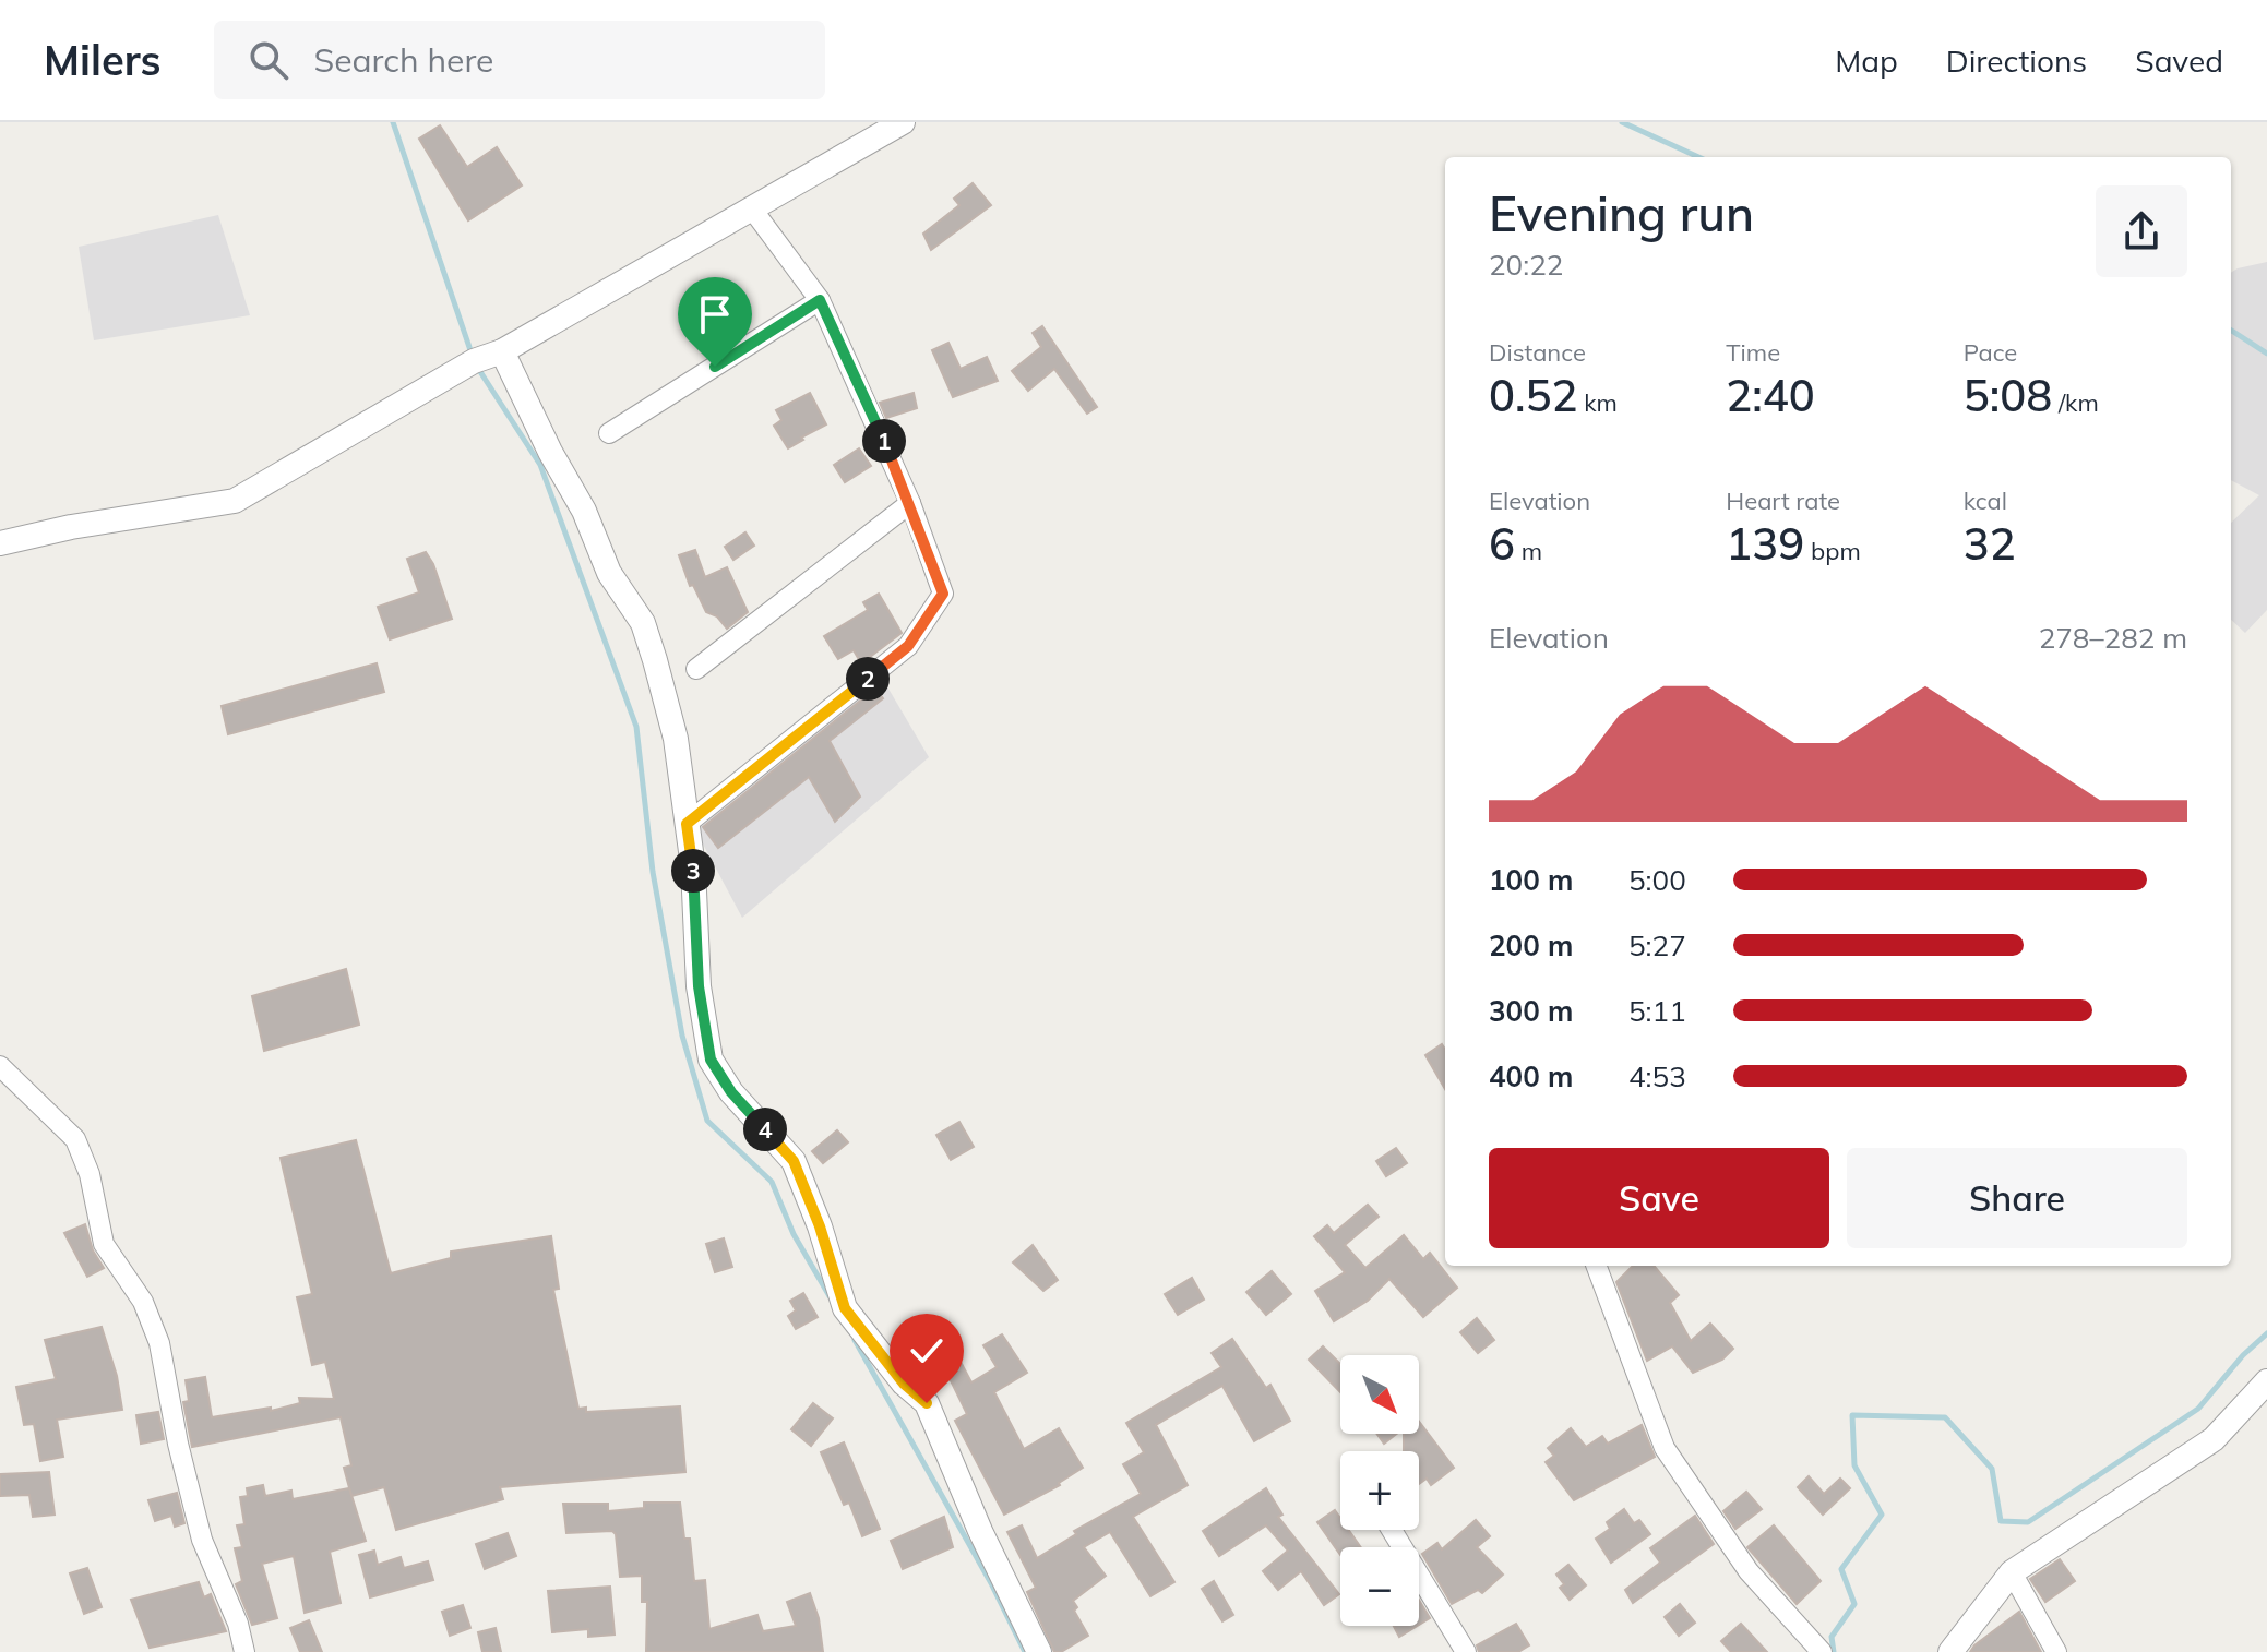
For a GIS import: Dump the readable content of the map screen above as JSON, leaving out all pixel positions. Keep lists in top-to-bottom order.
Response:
{
  "north": "bottom right",
  "page": {
    "header": "Milers",
    "search": "Search here",
    "nav": ["Map", "Directions", "Saved"],
    "heading": ["Evening run", "20:22"],
    "stats": [
      ["Distance", "0.52 km"],
      ["Time", "2:40"],
      ["Pace", "5:08 /km"],
      ["Elevation", "6 m"],
      ["Heart rate", "139 bpm"],
      ["kcal", "32"]
    ],
    "pins": [
      "1",
      "2",
      "3",
      "4"
    ],
    "chart": ["Elevation", "278–282 m"],
    "list": [
      {
        "name": "100 m",
        "note": "5:00"
      },
      {
        "name": "200 m",
        "note": "5:27"
      },
      {
        "name": "300 m",
        "note": "5:11"
      },
      {
        "name": "400 m",
        "note": "4:53"
      }
    ],
    "buttons": ["Save", "Share"],
    "map_buttons": ["+", "−"]
  }
}
